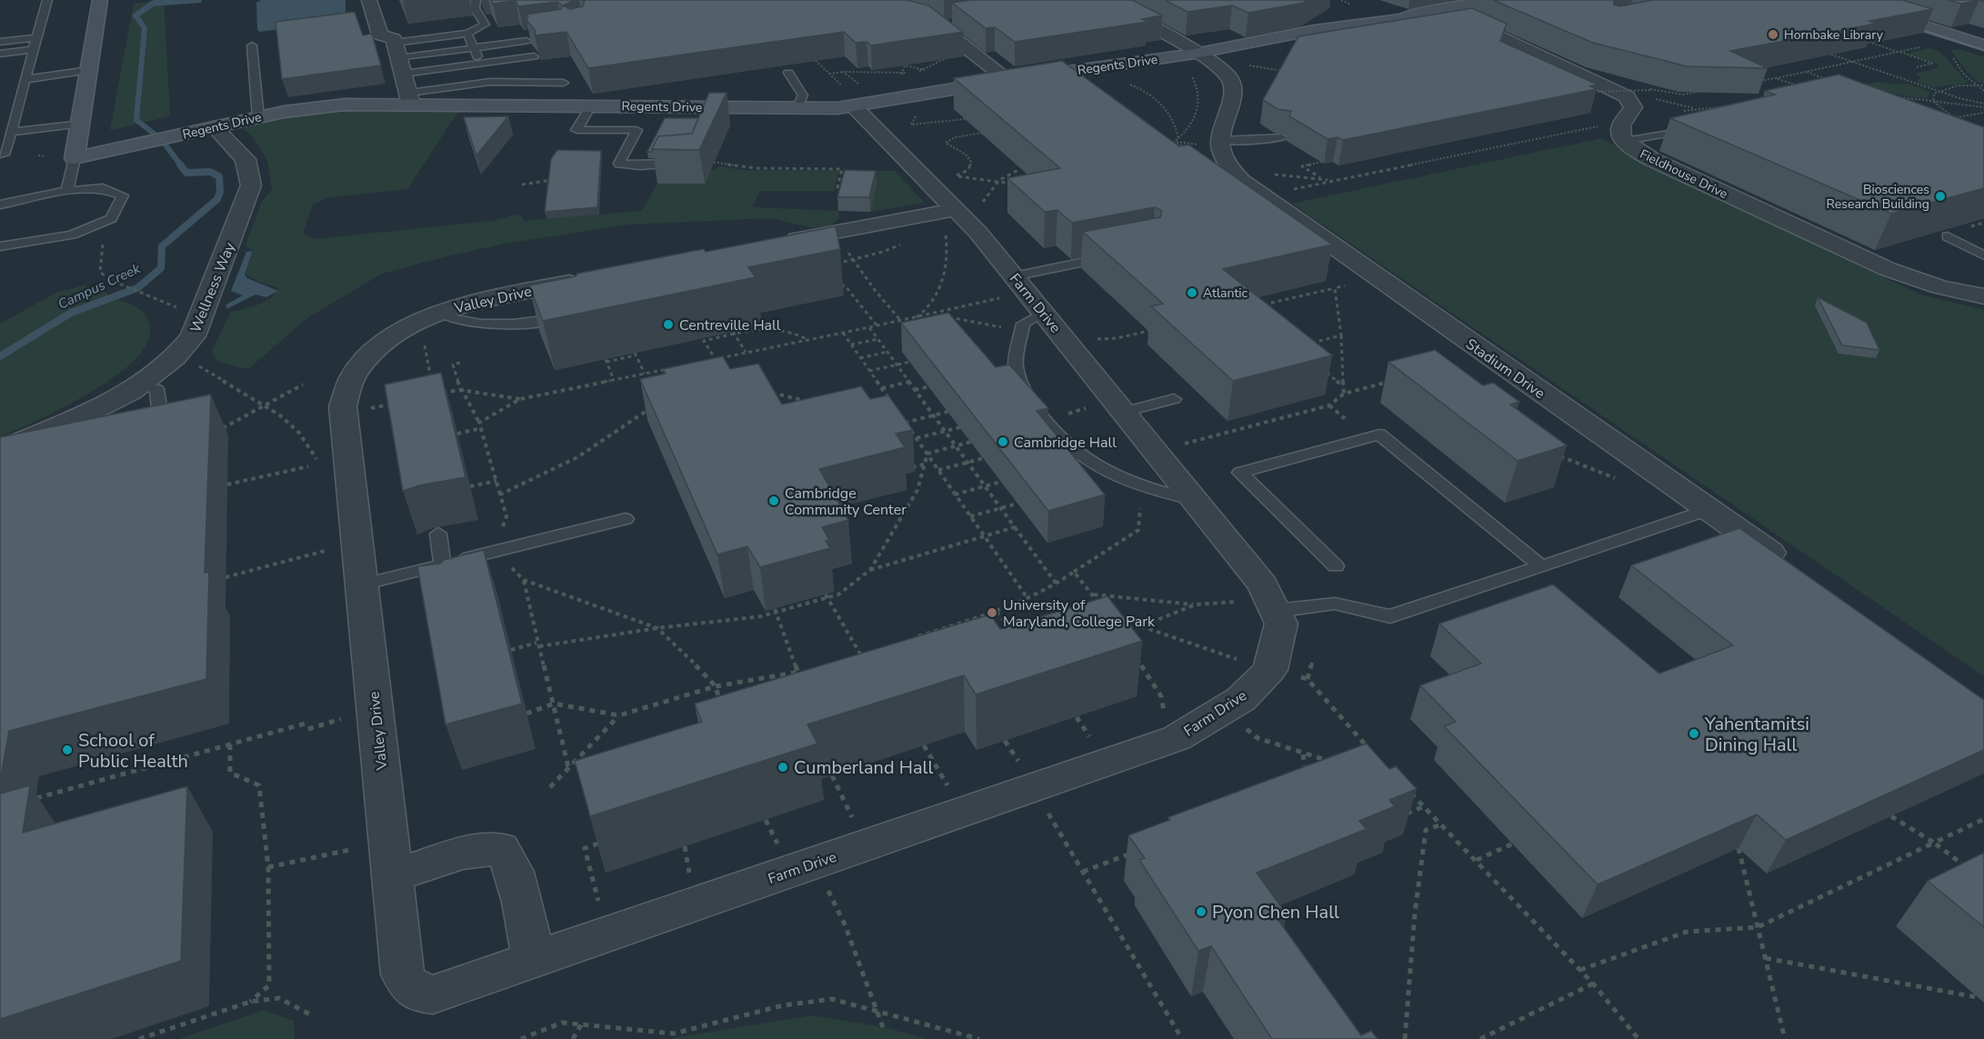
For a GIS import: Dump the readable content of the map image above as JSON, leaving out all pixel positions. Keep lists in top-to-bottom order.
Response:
{
  "streets": {
    "street": [
      "Regents Drive",
      "Fieldhouse Drive",
      "Wellness Way",
      "Valley Drive",
      "Farm Drive",
      "Stadium Drive"
    ]
  },
  "crossings": [
    ["Regents Drive", "Fieldhouse Drive"],
    ["Regents Drive", "Wellness Way"],
    ["Regents Drive", "Farm Drive"],
    ["Valley Drive", "Farm Drive"]
  ],
  "water": ["Campus Creek"],
  "places": [
    "Hornbake Library",
    "Biosciences Research Building",
    "Atlantic",
    "Centreville Hall",
    "Cambridge Hall",
    "Cambridge Community Center",
    "University of Maryland, College Park",
    "Yahentamitsi Dining Hall",
    "School of Public Health",
    "Cumberland Hall",
    "Pyon Chen Hall"
  ]
}
